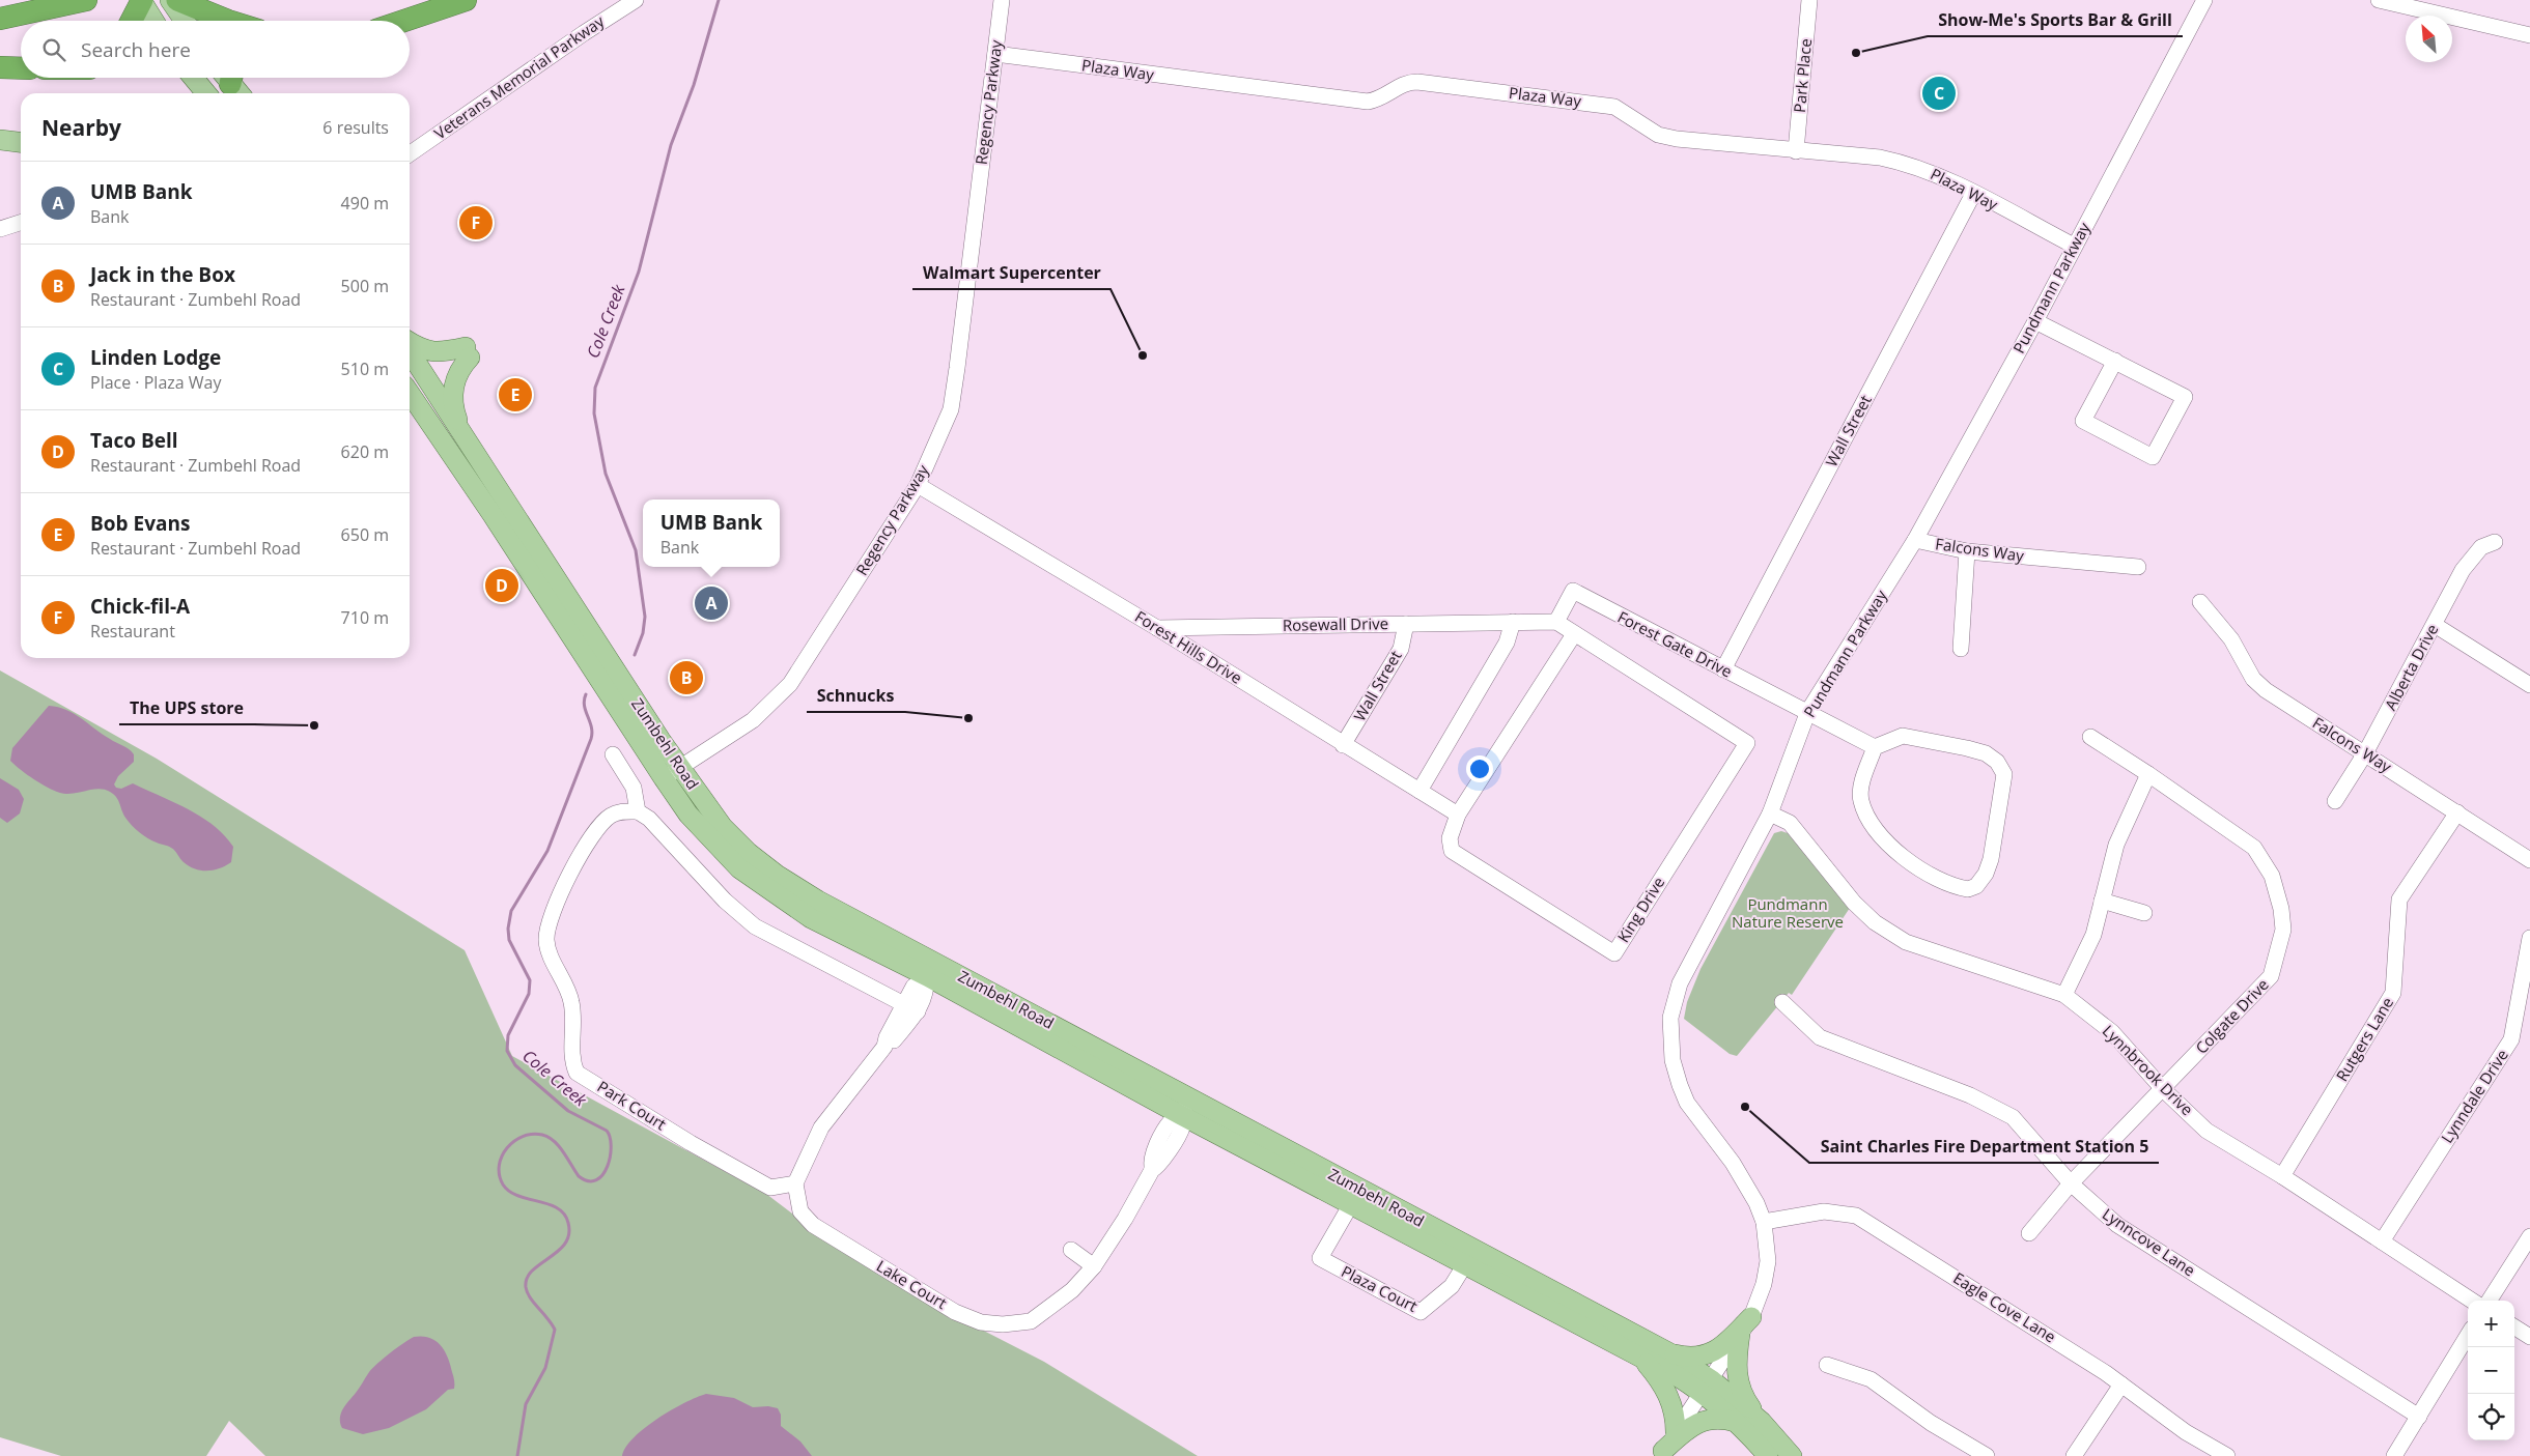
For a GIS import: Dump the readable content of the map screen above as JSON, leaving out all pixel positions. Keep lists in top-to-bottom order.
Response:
{
  "streets": {
    "main road": ["Zumbehl Road"],
    "street": [
      "Plaza Way",
      "Park Place",
      "Veterans Memorial Parkway",
      "Regency Parkway",
      "Pundmann Parkway",
      "Wall Street",
      "Falcons Way",
      "Rosewall Drive",
      "Forest Gate Drive",
      "Forest Hills Drive",
      "Alberta Drive",
      "King Drive",
      "Colgate Drive",
      "Rutgers Lane",
      "Lynnbrook Drive",
      "Lynndale Drive",
      "Park Court",
      "Lynncove Lane",
      "Lake Court",
      "Plaza Court",
      "Eagle Cove Lane"
    ]
  },
  "crossings": [
    ["Plaza Way", "Park Place"],
    ["Plaza Way", "Regency Parkway"],
    ["Plaza Way", "Pundmann Parkway"],
    ["Plaza Way", "Wall Street"],
    ["Regency Parkway", "Forest Hills Drive"],
    ["Regency Parkway", "Zumbehl Road"],
    ["Pundmann Parkway", "Falcons Way"],
    ["Pundmann Parkway", "Forest Gate Drive"],
    ["Pundmann Parkway", "Zumbehl Road"],
    ["Pundmann Parkway", "Lynnbrook Drive"],
    ["Pundmann Parkway", "Eagle Cove Lane"],
    ["Wall Street", "Rosewall Drive"],
    ["Wall Street", "Forest Gate Drive"],
    ["Wall Street", "Forest Hills Drive"],
    ["Falcons Way", "Alberta Drive"],
    ["Falcons Way", "Rutgers Lane"],
    ["Rosewall Drive", "Forest Gate Drive"],
    ["Rosewall Drive", "Forest Hills Drive"],
    ["Forest Hills Drive", "King Drive"],
    ["Zumbehl Road", "Lake Court"],
    ["Zumbehl Road", "Plaza Court"],
    ["Colgate Drive", "Lynnbrook Drive"],
    ["Colgate Drive", "Lynncove Lane"],
    ["Rutgers Lane", "Lynnbrook Drive"],
    ["Lynnbrook Drive", "Lynndale Drive"],
    ["Park Court", "Lake Court"]
  ],
  "water": ["Cole Creek"],
  "parks": ["Pundmann Nature Reserve"],
  "places": [
    "Show-Me's Sports Bar & Grill",
    "Walmart Supercenter",
    "Schnucks",
    "The UPS store",
    "Saint Charles Fire Department Station 5"
  ],
  "north": "top left",
  "page": {
    "search": "Search here",
    "pins": [
      "C",
      "F",
      "E",
      "D",
      "A",
      "B"
    ],
    "heading": ["Nearby", "6 results"],
    "list": [
      {
        "mark": "A",
        "name": "UMB Bank",
        "note": "Bank",
        "value": "490 m"
      },
      {
        "mark": "B",
        "name": "Jack in the Box",
        "note": "Restaurant · Zumbehl Road",
        "value": "500 m"
      },
      {
        "mark": "C",
        "name": "Linden Lodge",
        "note": "Place · Plaza Way",
        "value": "510 m"
      },
      {
        "mark": "D",
        "name": "Taco Bell",
        "note": "Restaurant · Zumbehl Road",
        "value": "620 m"
      },
      {
        "mark": "E",
        "name": "Bob Evans",
        "note": "Restaurant · Zumbehl Road",
        "value": "650 m"
      },
      {
        "mark": "F",
        "name": "Chick-fil-A",
        "note": "Restaurant",
        "value": "710 m"
      }
    ],
    "popup": ["UMB Bank", "Bank"],
    "map_buttons": ["+", "−"]
  }
}
